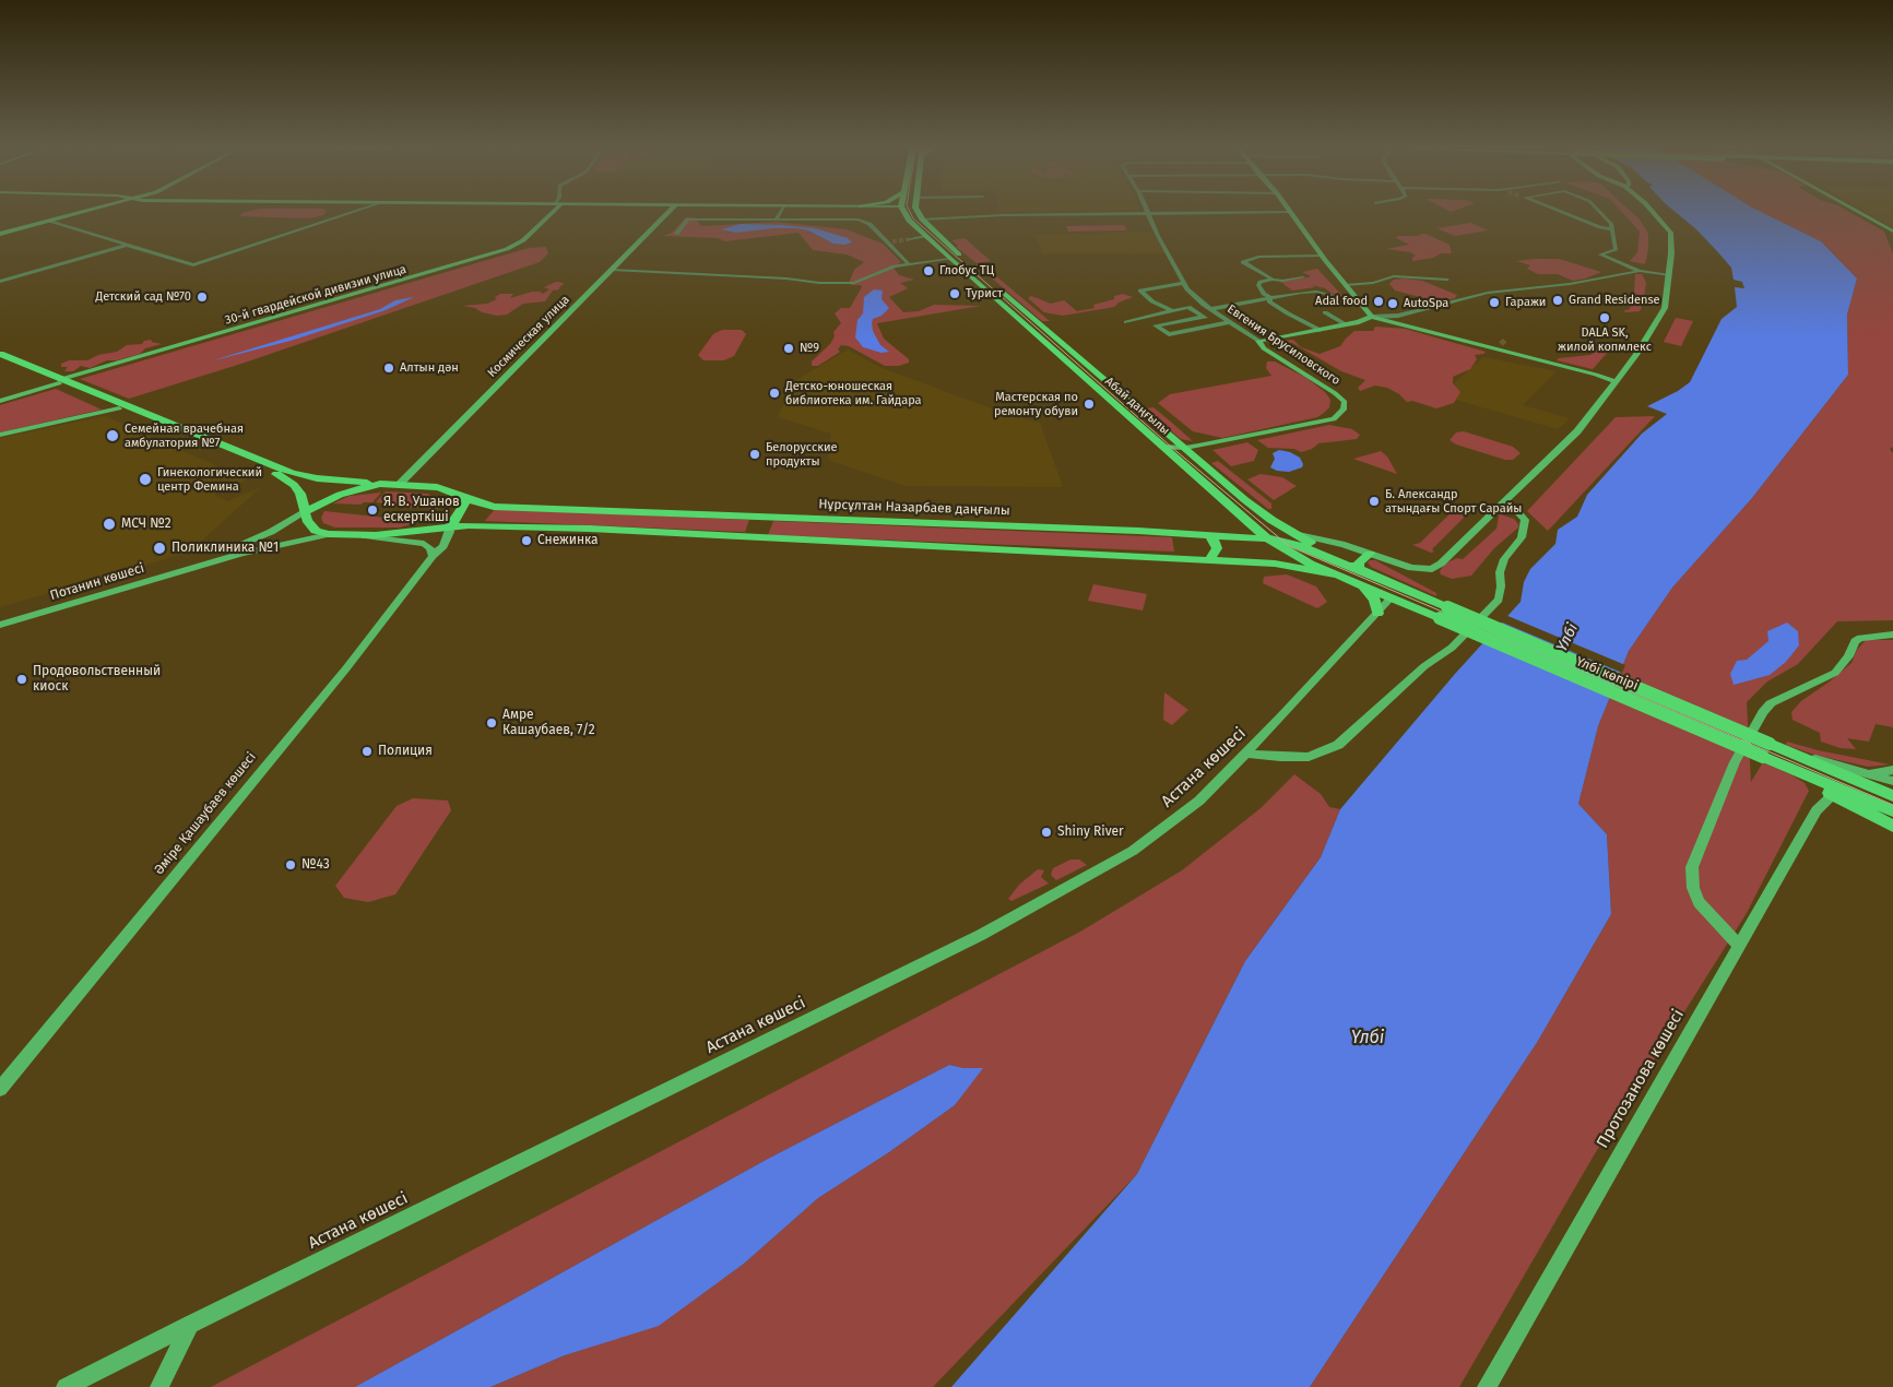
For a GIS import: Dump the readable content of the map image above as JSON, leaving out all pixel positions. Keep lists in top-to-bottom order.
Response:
{
  "streets": {
    "main road": [
      "30-й гвардейской дивизии улица",
      "Космическая улица",
      "Евгения Брусиловского",
      "Абай даңғылы",
      "Нұрсұлтан Назарбаев даңғылы",
      "Потанин көшесі",
      "Үлбі көпірі",
      "Астана көшесі",
      "Әміре Қашаубаев көшесі",
      "Протозанова көшесі"
    ]
  },
  "crossings": [
    ["30-й гвардейской дивизии улица", "Нұрсұлтан Назарбаев даңғылы"],
    ["Космическая улица", "Нұрсұлтан Назарбаев даңғылы"],
    ["Евгения Брусиловского", "Абай даңғылы"],
    ["Абай даңғылы", "Нұрсұлтан Назарбаев даңғылы"],
    ["Абай даңғылы", "Үлбі көпірі"],
    ["Абай даңғылы", "Астана көшесі"],
    ["Нұрсұлтан Назарбаев даңғылы", "Потанин көшесі"]
  ],
  "water": ["Үлбі"],
  "places": [
    "Глобус ТЦ",
    "Турист",
    "Детский сад №70",
    "Grand Residense",
    "Adal food",
    "Гаражи",
    "AutoSpa",
    "DALA SK, жилой копмлекс",
    "№9",
    "Алтын дән",
    "Детско-юношеская библиотека им. Гайдара",
    "Мастерская по ремонту обуви",
    "Семейная врачебная амбулатория №7",
    "Белорусские продукты",
    "Гинекологический центр Фемина",
    "Б. Александр атындағы Спорт Сарайы",
    "Я. В. Ушанов ескерткіші",
    "МСЧ №2",
    "Снежинка",
    "Поликлиника №1",
    "Продовольственный киоск",
    "Амре Кашаубаев, 7/2",
    "Полиция",
    "Shiny River",
    "№43"
  ]
}
